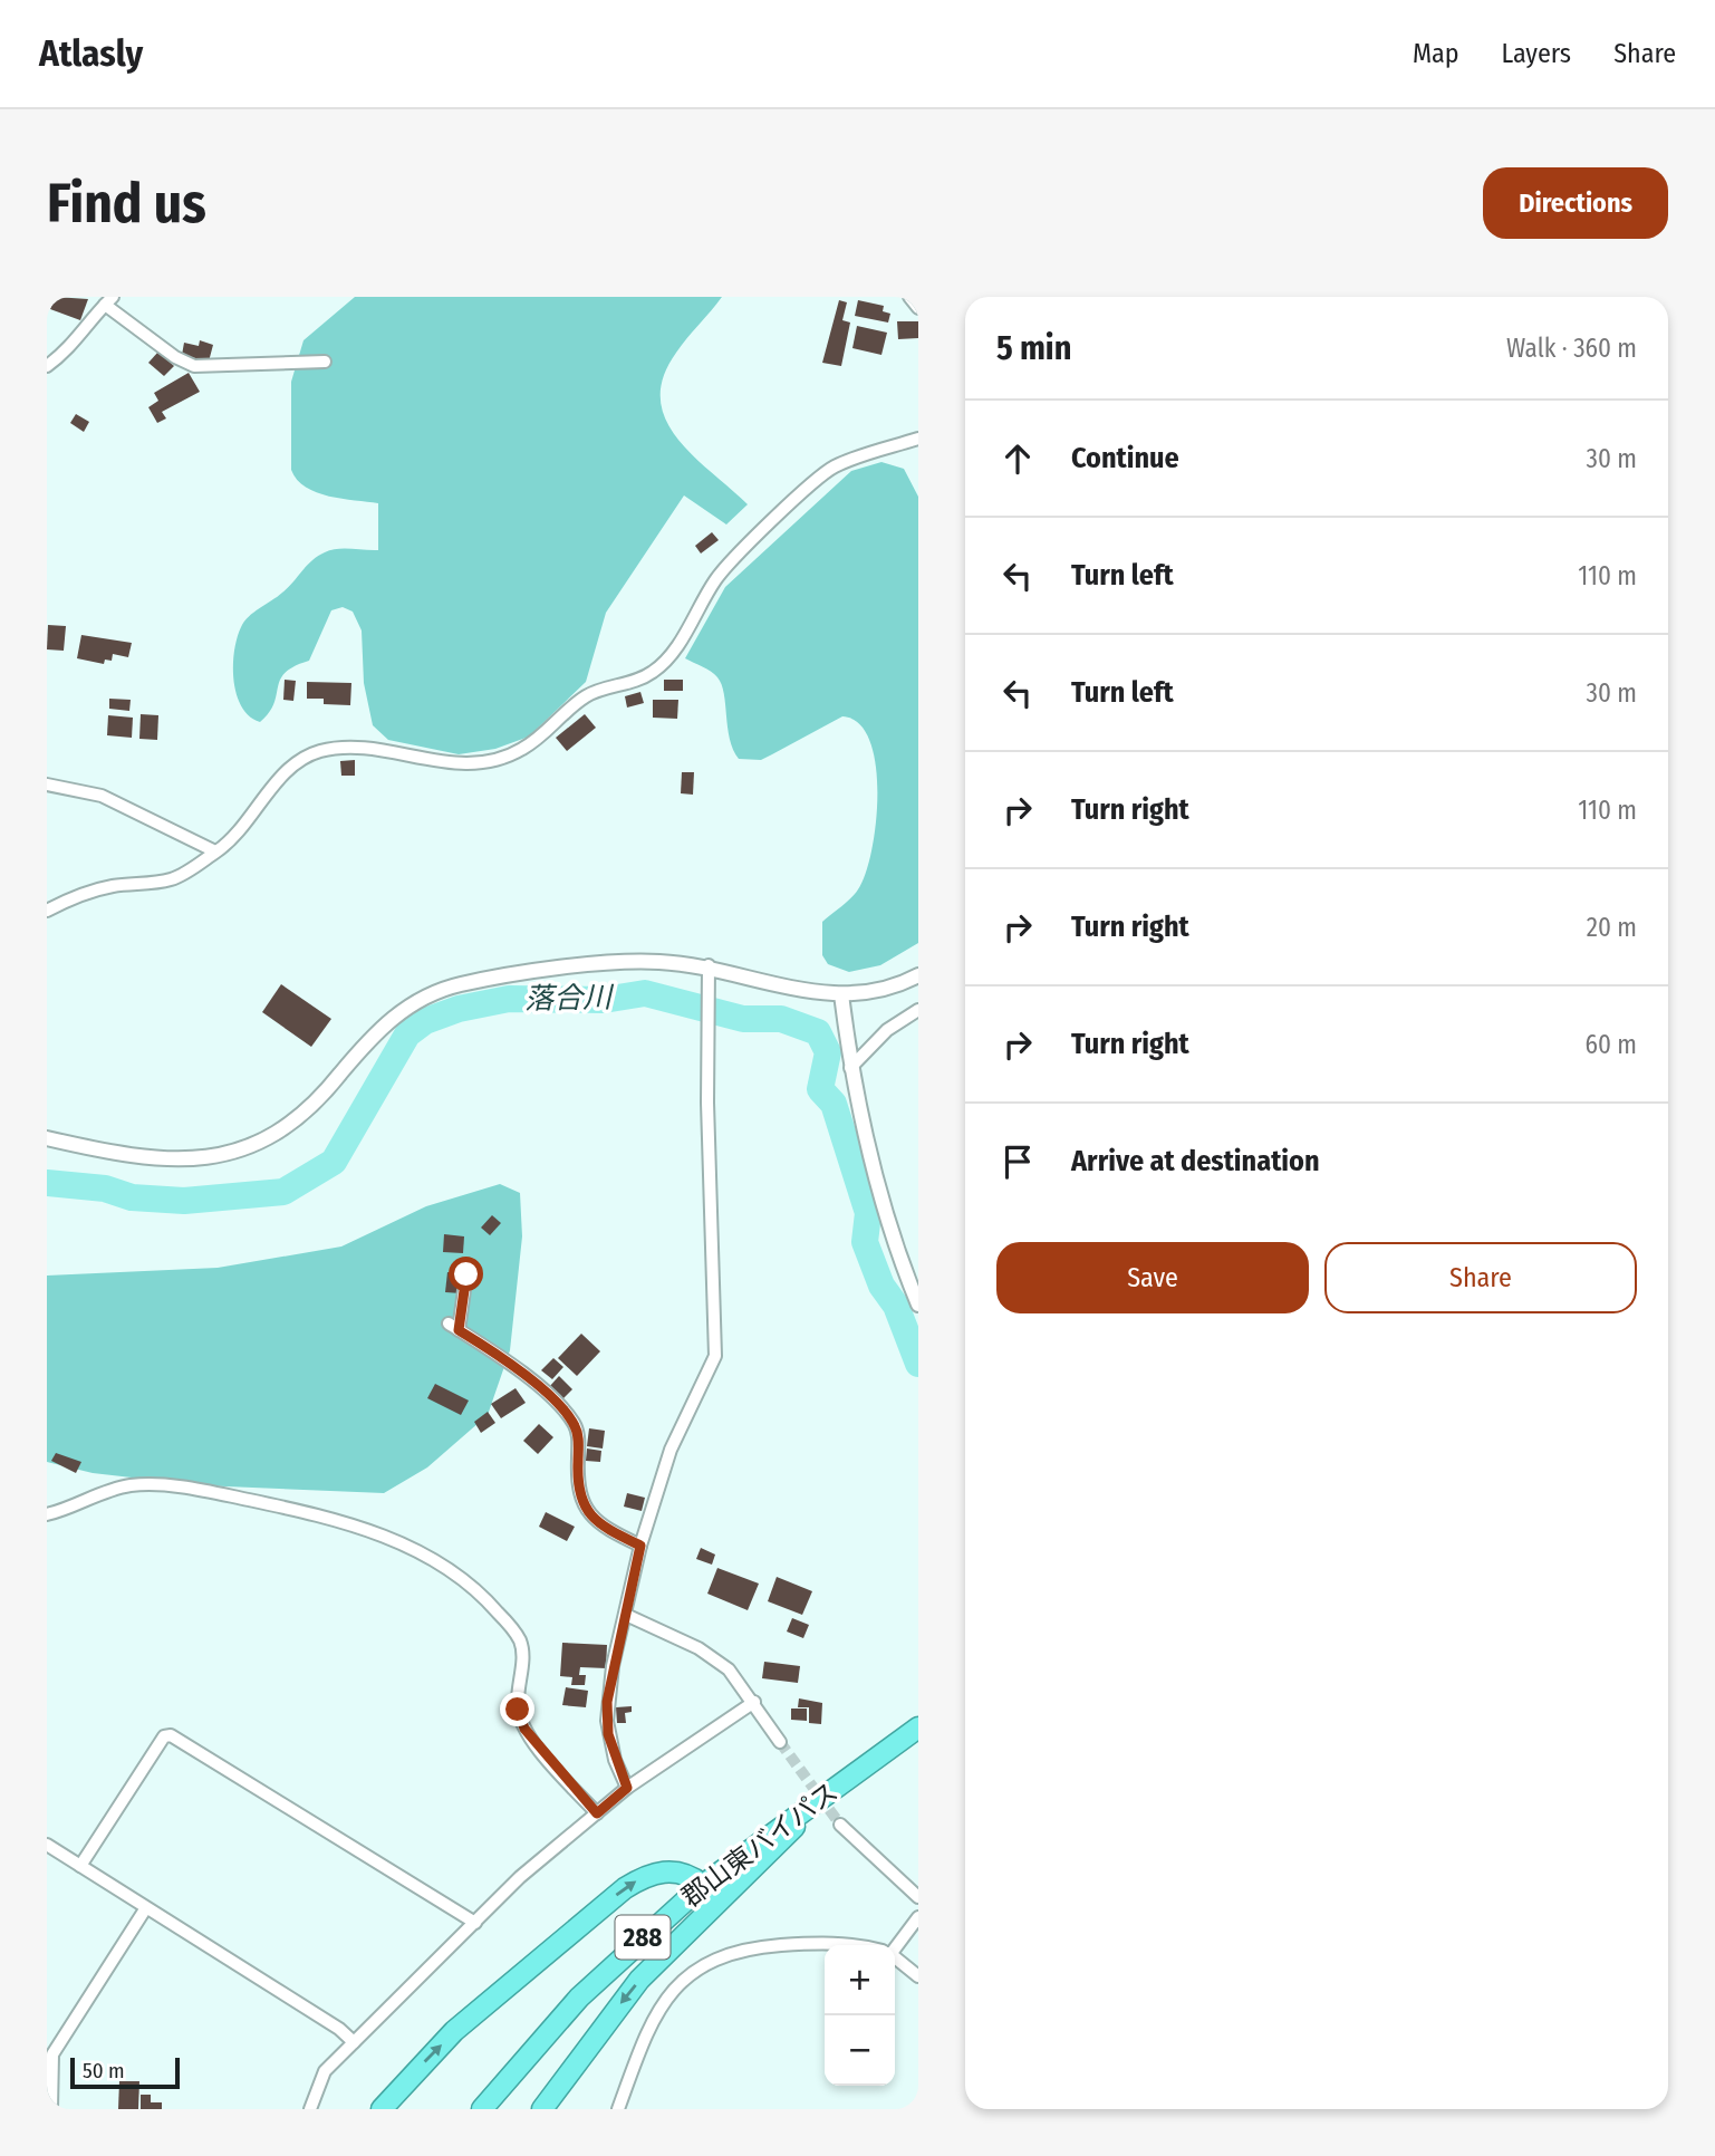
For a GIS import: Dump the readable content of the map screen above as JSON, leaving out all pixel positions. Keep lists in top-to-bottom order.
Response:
{
  "streets": {
    "highway": ["郡山東バイパス", "288"]
  },
  "water": ["落合川"],
  "scale_bar": "50 m",
  "page": {
    "header": "Atlasly",
    "nav": ["Map", "Layers", "Share"],
    "buttons": [
      "Directions",
      ["Save", "Share"]
    ],
    "title": "Find us",
    "heading": ["5 min", "Walk · 360 m"],
    "list": [
      ["Continue", "30 m"],
      ["Turn left", "110 m"],
      ["Turn left", "30 m"],
      ["Turn right", "110 m"],
      ["Turn right", "20 m"],
      ["Turn right", "60 m"],
      "Arrive at destination"
    ],
    "map_buttons": ["+", "−"],
    "scale": "50 m"
  }
}
